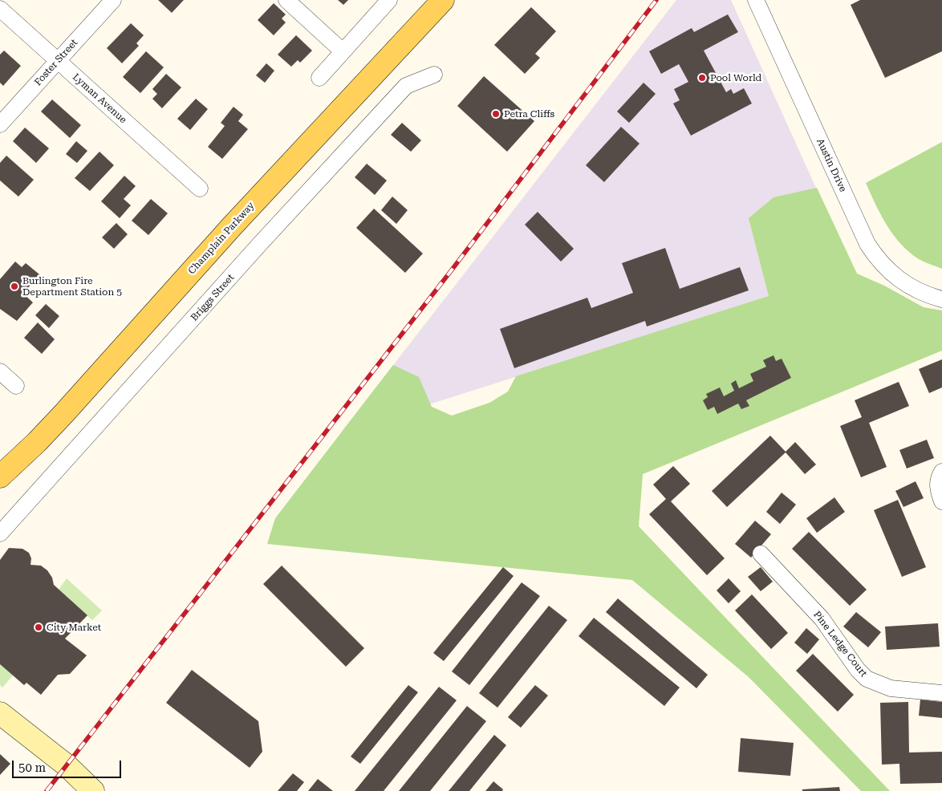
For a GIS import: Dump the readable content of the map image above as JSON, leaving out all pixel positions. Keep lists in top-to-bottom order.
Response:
{
  "streets": {
    "main road": ["Champlain Parkway"],
    "street": [
      "Foster Street",
      "Lyman Avenue",
      "Austin Drive",
      "Briggs Street",
      "Pine Ledge Court"
    ]
  },
  "crossings": [
    ["Foster Street", "Lyman Avenue"]
  ],
  "places": [
    "Pool World",
    "Petra Cliffs",
    "Burlington Fire Department Station 5",
    "City Market"
  ],
  "scale_bar": "50 m"
}
